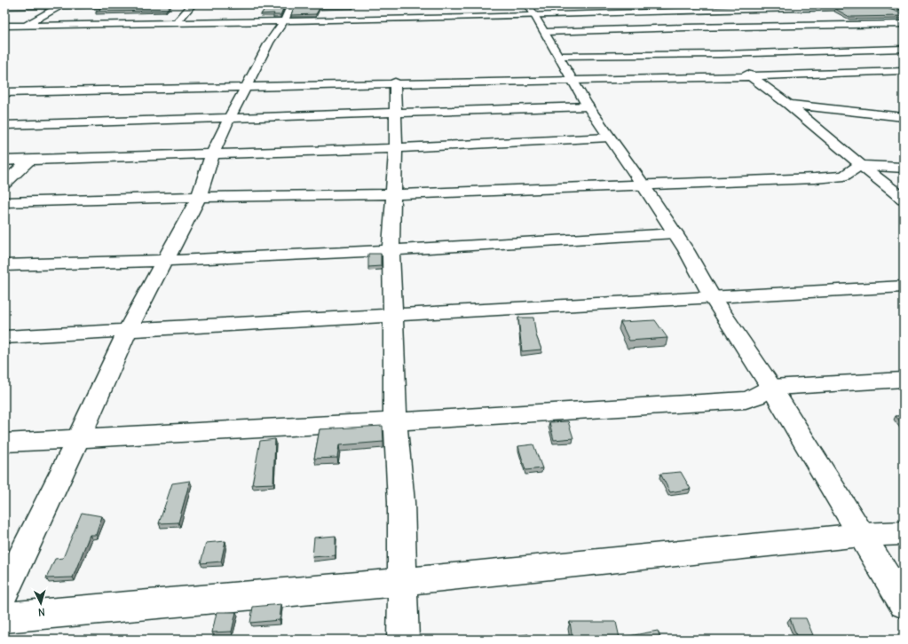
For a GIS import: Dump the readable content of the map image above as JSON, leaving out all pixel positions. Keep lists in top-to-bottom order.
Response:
{
  "north": "bottom"
}
